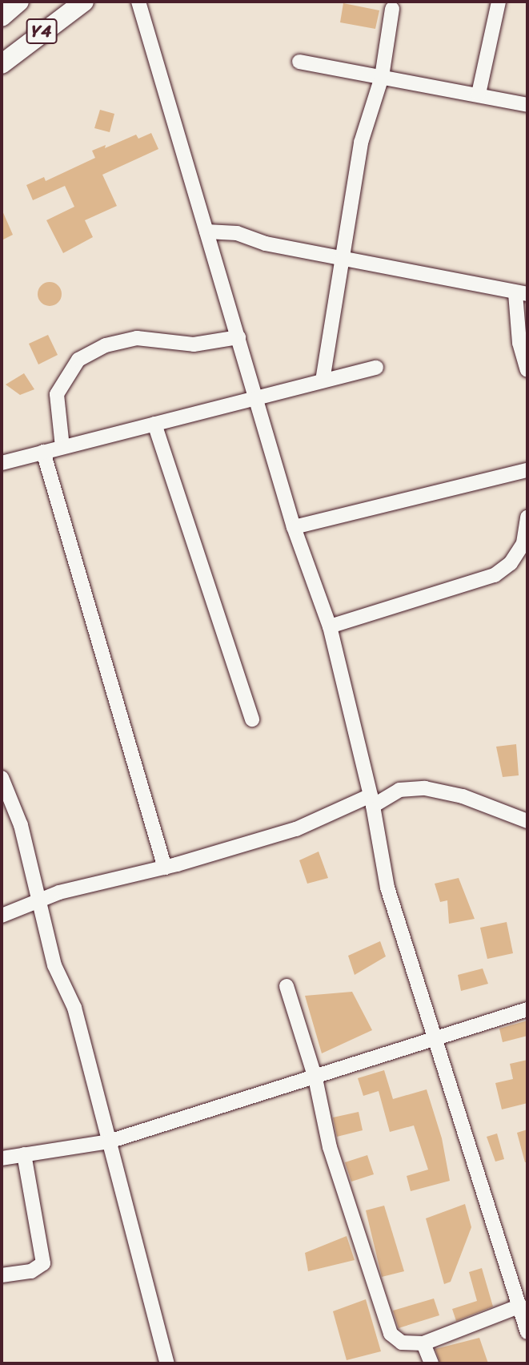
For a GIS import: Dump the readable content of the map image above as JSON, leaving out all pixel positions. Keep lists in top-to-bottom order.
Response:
{
  "streets": {
    "highway": ["Y4"]
  }
}
